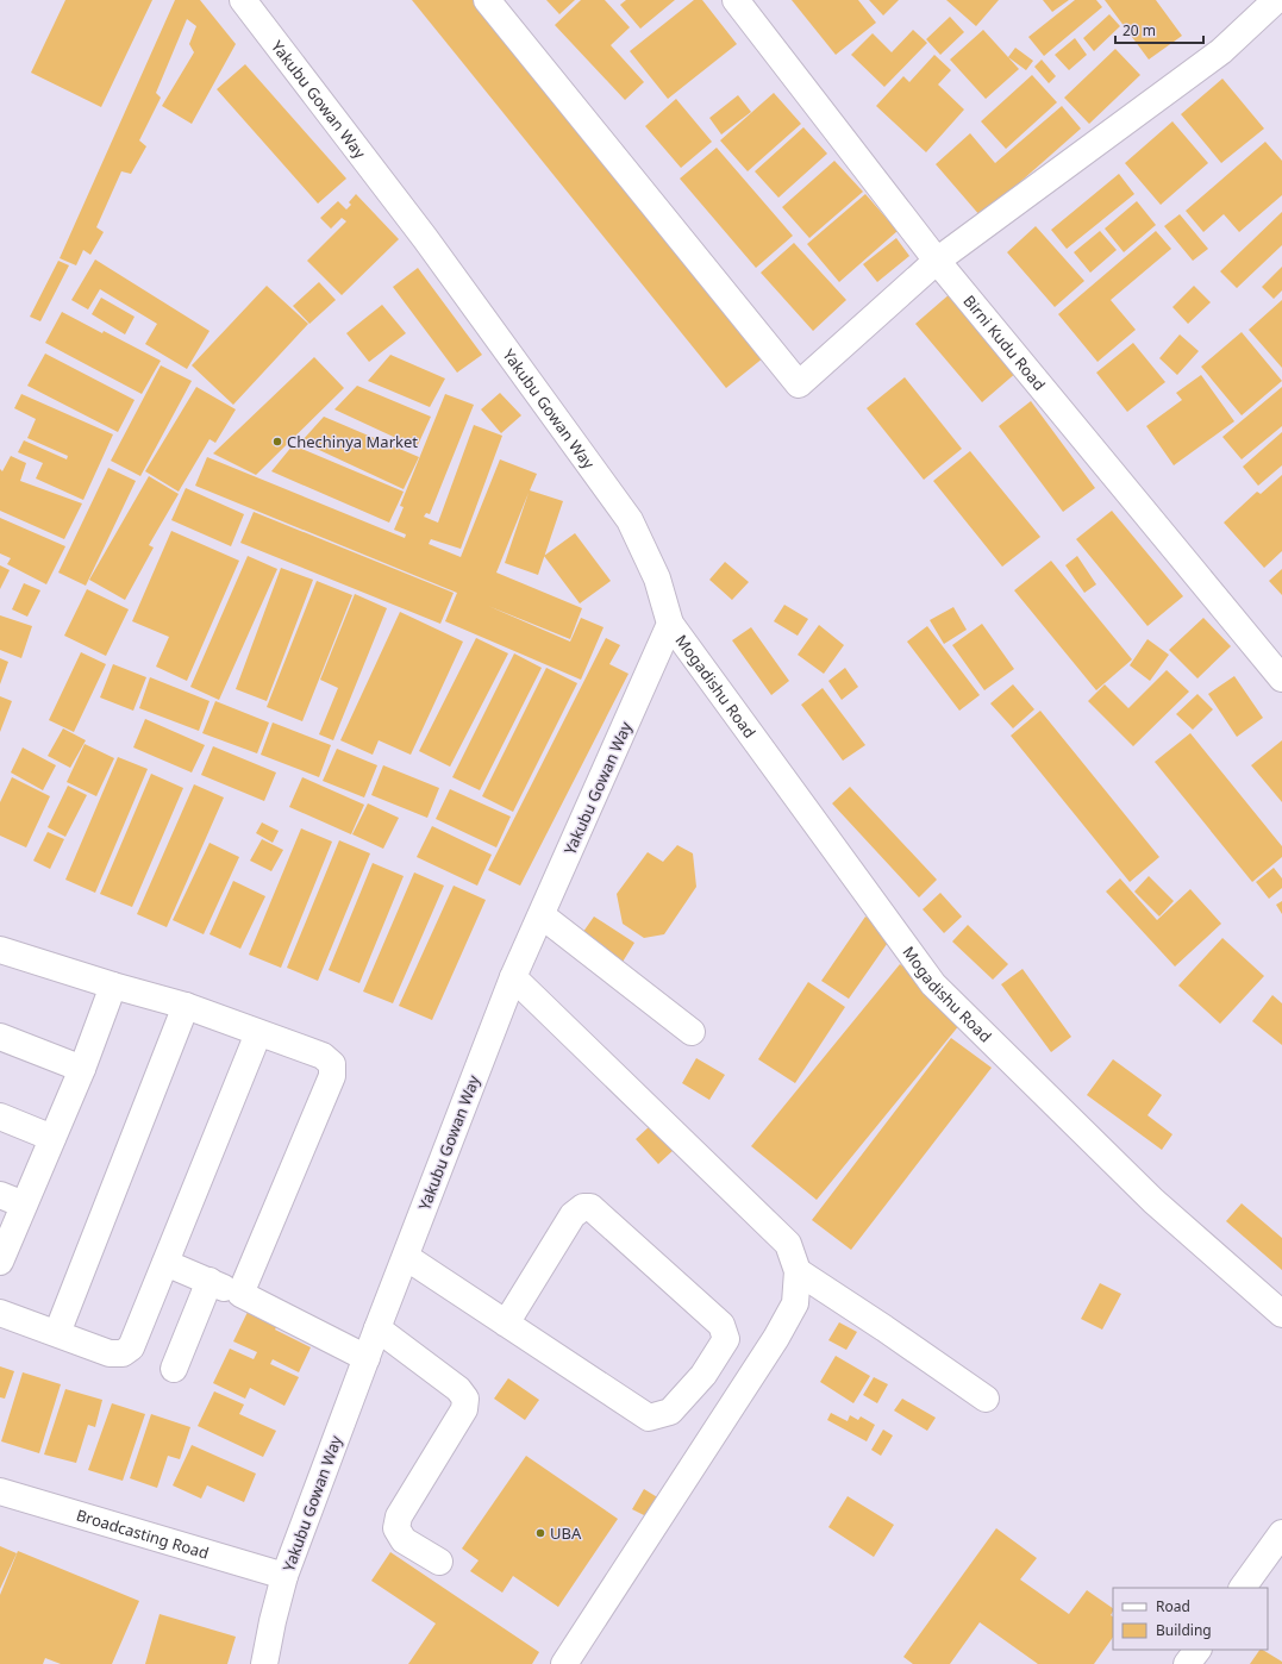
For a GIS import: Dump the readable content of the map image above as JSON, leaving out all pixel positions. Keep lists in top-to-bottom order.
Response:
{
  "streets": {
    "street": [
      "Yakubu Gowan Way",
      "Birni Kudu Road",
      "Mogadishu Road",
      "Broadcasting Road"
    ]
  },
  "crossings": [
    ["Yakubu Gowan Way", "Mogadishu Road"],
    ["Yakubu Gowan Way", "Broadcasting Road"]
  ],
  "places": ["Chechinya Market", "UBA"],
  "legend": ["Road", "Building"],
  "scale_bar": "20 m"
}
